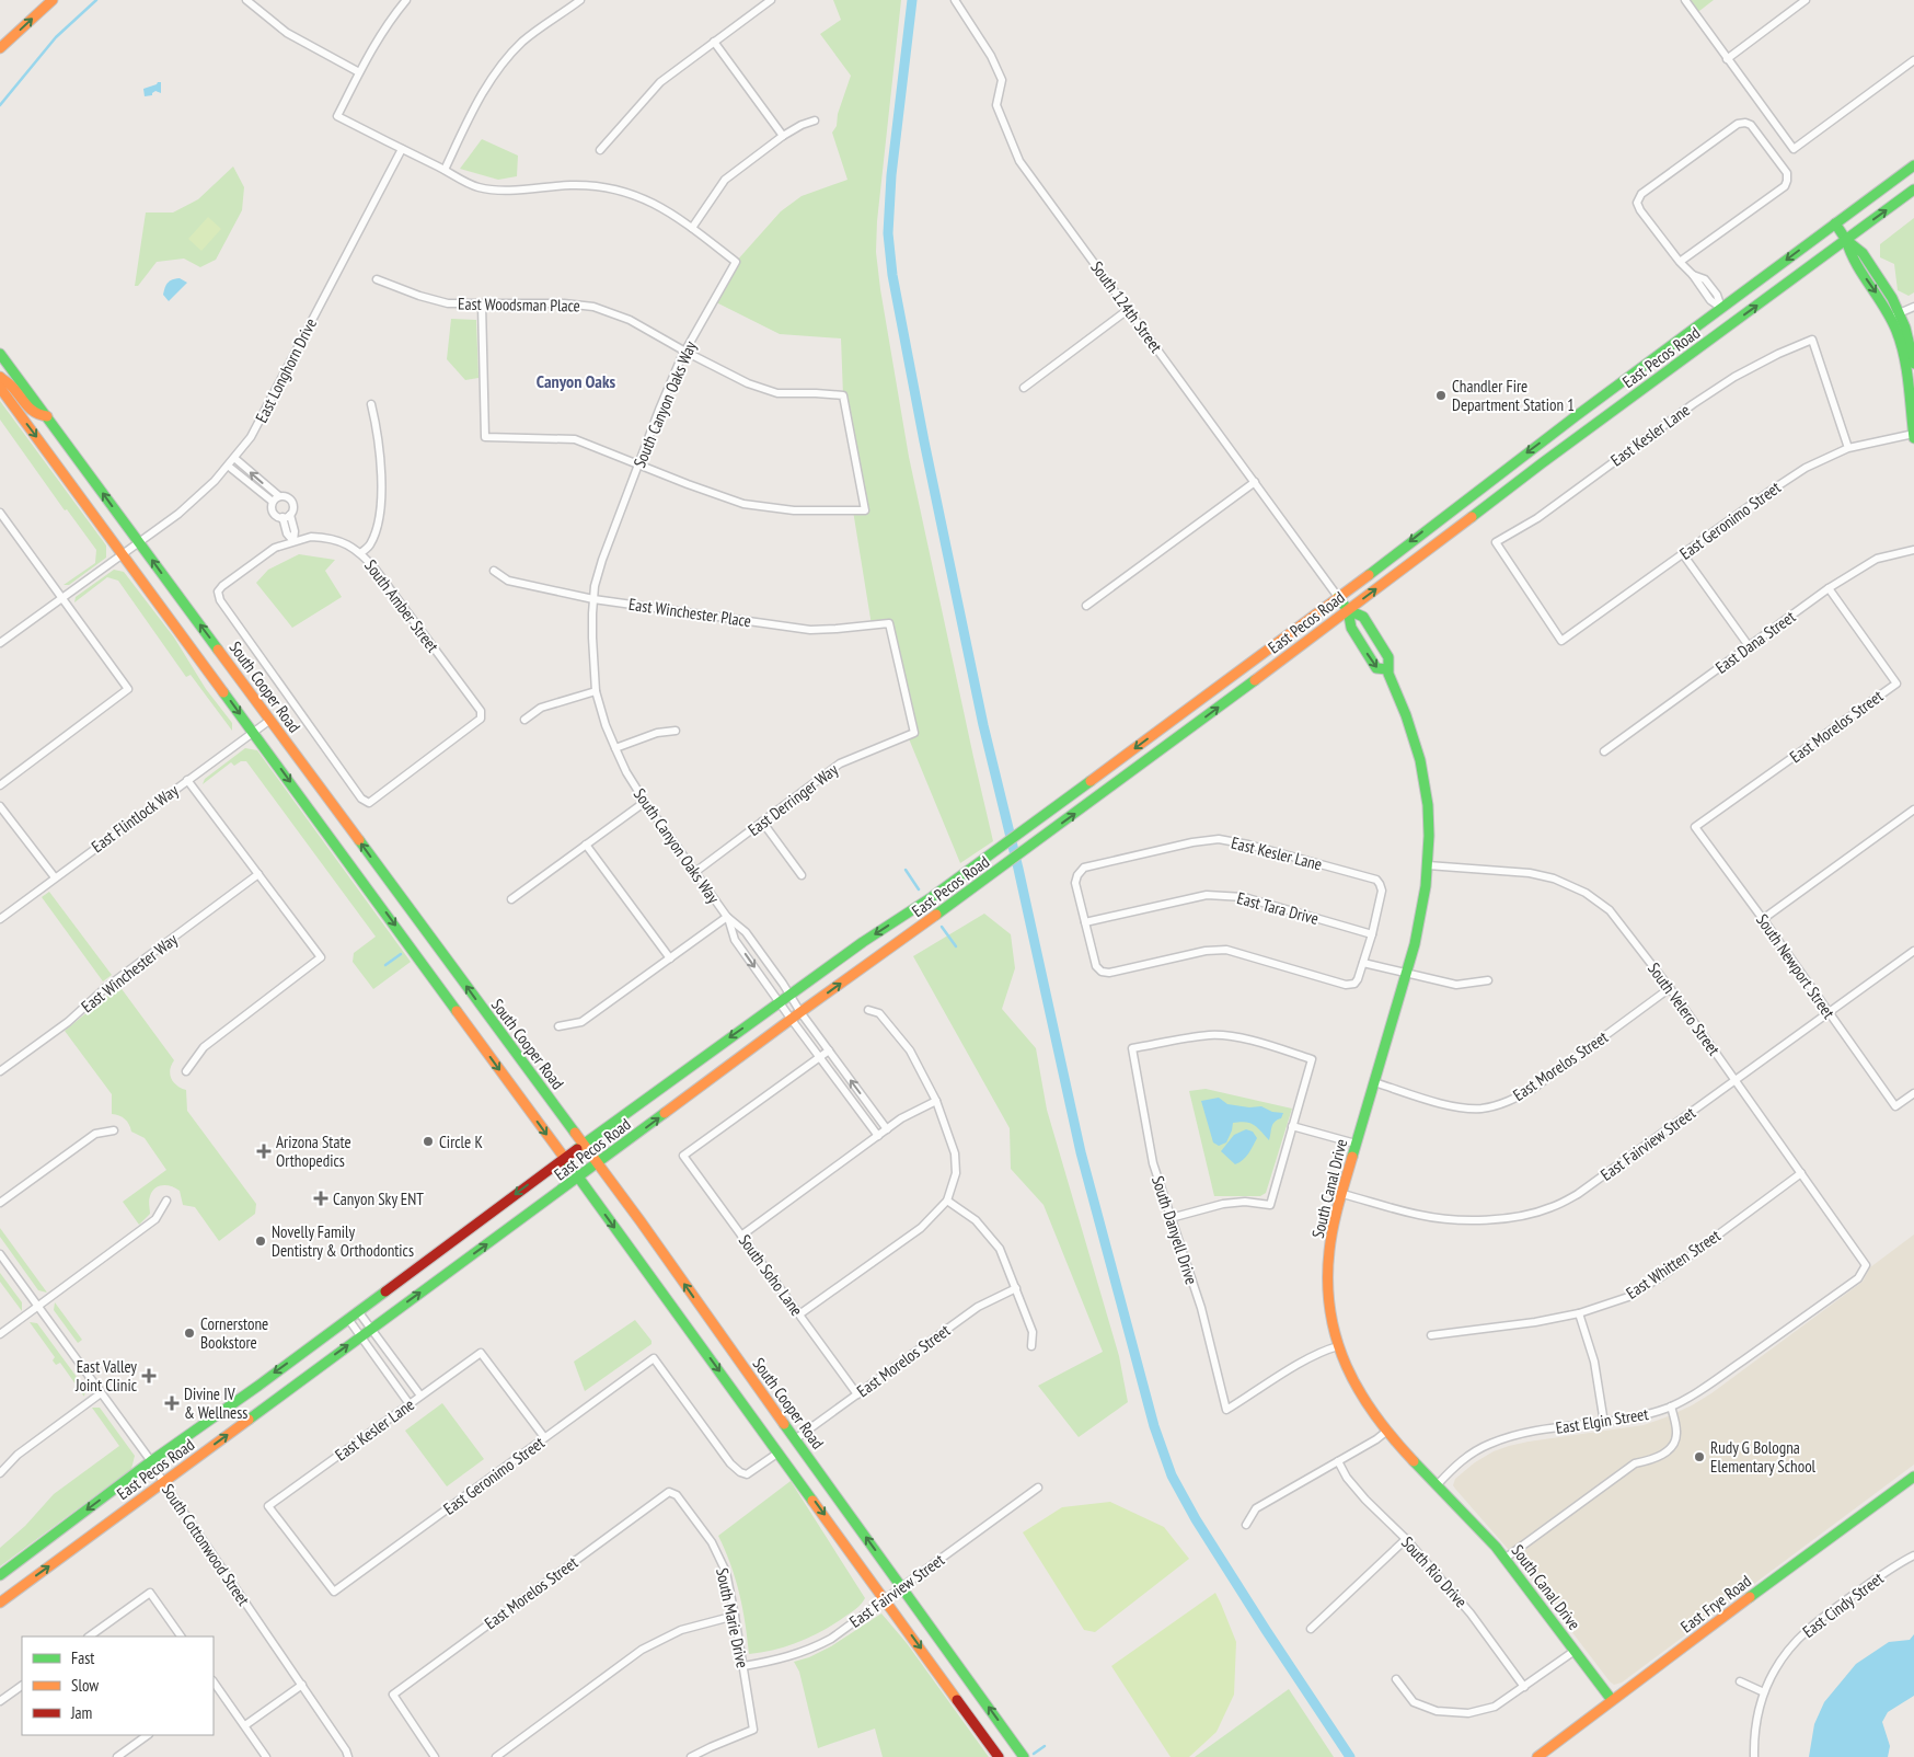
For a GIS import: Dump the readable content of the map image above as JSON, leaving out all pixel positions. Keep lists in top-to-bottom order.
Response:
{
  "streets": {
    "main road": [
      "East Pecos Road",
      "South Cooper Road",
      "South Canal Drive",
      "East Frye Road"
    ],
    "street": [
      "East Woodsman Place",
      "South 124th Street",
      "East Longhorn Drive",
      "South Canyon Oaks Way",
      "East Kesler Lane",
      "East Geronimo Street",
      "South Amber Street",
      "East Winchester Place",
      "East Dana Street",
      "East Morelos Street",
      "East Derringer Way",
      "East Flintlock Way",
      "East Tara Drive",
      "South Newport Street",
      "East Winchester Way",
      "South Velero Street",
      "East Fairview Street",
      "South Danyell Drive",
      "East Whitten Street",
      "South Soho Lane",
      "East Elgin Street",
      "South Cottonwood Street",
      "South Rio Drive",
      "East Cindy Street",
      "South Marie Drive"
    ]
  },
  "crossings": [
    ["East Woodsman Place", "South Canyon Oaks Way"],
    ["South 124th Street", "East Pecos Road"],
    ["East Pecos Road", "South Canyon Oaks Way"],
    ["East Pecos Road", "South Cooper Road"],
    ["East Pecos Road", "South Canal Drive"],
    ["East Pecos Road", "South Cottonwood Street"],
    ["East Longhorn Drive", "South Canyon Oaks Way"],
    ["East Longhorn Drive", "South Cooper Road"],
    ["South Canyon Oaks Way", "East Winchester Place"],
    ["South Canyon Oaks Way", "East Derringer Way"],
    ["South Canyon Oaks Way", "South Soho Lane"],
    ["East Kesler Lane", "East Geronimo Street"],
    ["East Kesler Lane", "East Tara Drive"],
    ["East Winchester Place", "East Derringer Way"],
    ["East Dana Street", "East Morelos Street"],
    ["South Cooper Road", "East Morelos Street"],
    ["South Cooper Road", "East Flintlock Way"],
    ["South Cooper Road", "East Fairview Street"],
    ["East Morelos Street", "South Newport Street"],
    ["East Morelos Street", "South Velero Street"],
    ["East Morelos Street", "South Canal Drive"],
    ["East Morelos Street", "South Soho Lane"],
    ["East Morelos Street", "South Marie Drive"],
    ["South Newport Street", "East Fairview Street"],
    ["South Velero Street", "East Fairview Street"],
    ["South Velero Street", "South Canal Drive"],
    ["South Velero Street", "East Whitten Street"],
    ["South Velero Street", "East Elgin Street"],
    ["East Fairview Street", "South Canal Drive"],
    ["East Fairview Street", "South Marie Drive"],
    ["South Canal Drive", "South Danyell Drive"],
    ["South Canal Drive", "East Elgin Street"],
    ["South Canal Drive", "East Frye Road"]
  ],
  "districts": ["Canyon Oaks"],
  "places": {
    "other": [
      "Chandler Fire Department Station 1",
      "Circle K",
      "Novelly Family Dentistry & Orthodontics",
      "Cornerstone Bookstore",
      "Rudy G Bologna Elementary School"
    ],
    "health": [
      "Arizona State Orthopedics",
      "Canyon Sky ENT",
      "East Valley Joint Clinic",
      "Divine IV & Wellness"
    ]
  },
  "legend": ["Fast", "Slow", "Jam"]
}
